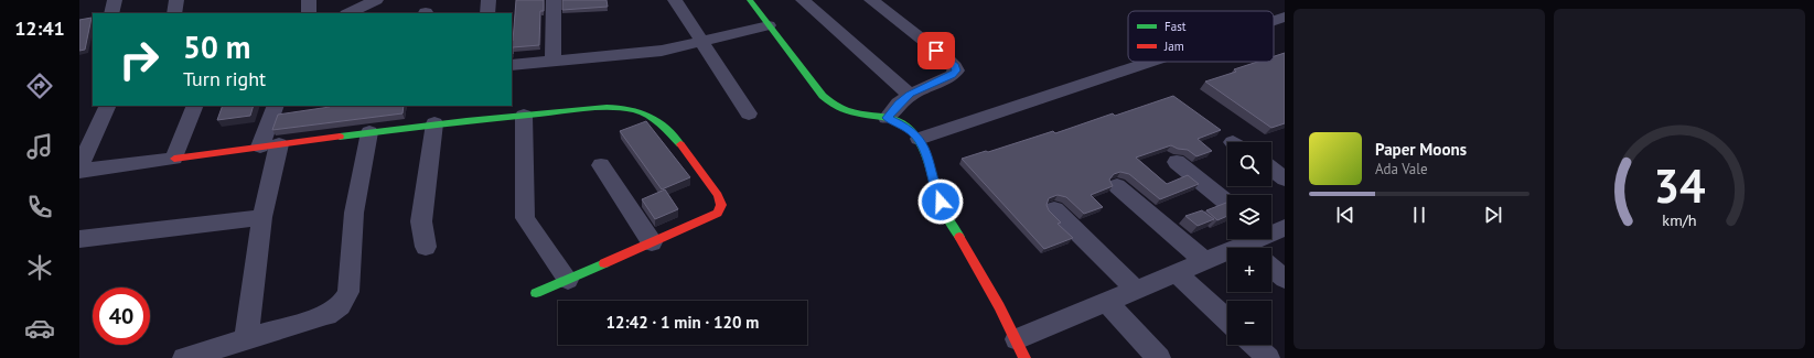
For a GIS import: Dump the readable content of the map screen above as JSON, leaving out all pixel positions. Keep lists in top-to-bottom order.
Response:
{
  "legend": ["Fast", "Jam"],
  "page": {
    "tabs": "12:41",
    "turn": ["50 m", "Turn right"],
    "song": ["Paper Moons", "Ada Vale"],
    "map_buttons": ["+", "−"],
    "limit": "40",
    "trip": "12:42 · 1 min · 120 m",
    "gauge": ["34", "km/h"]
  }
}
